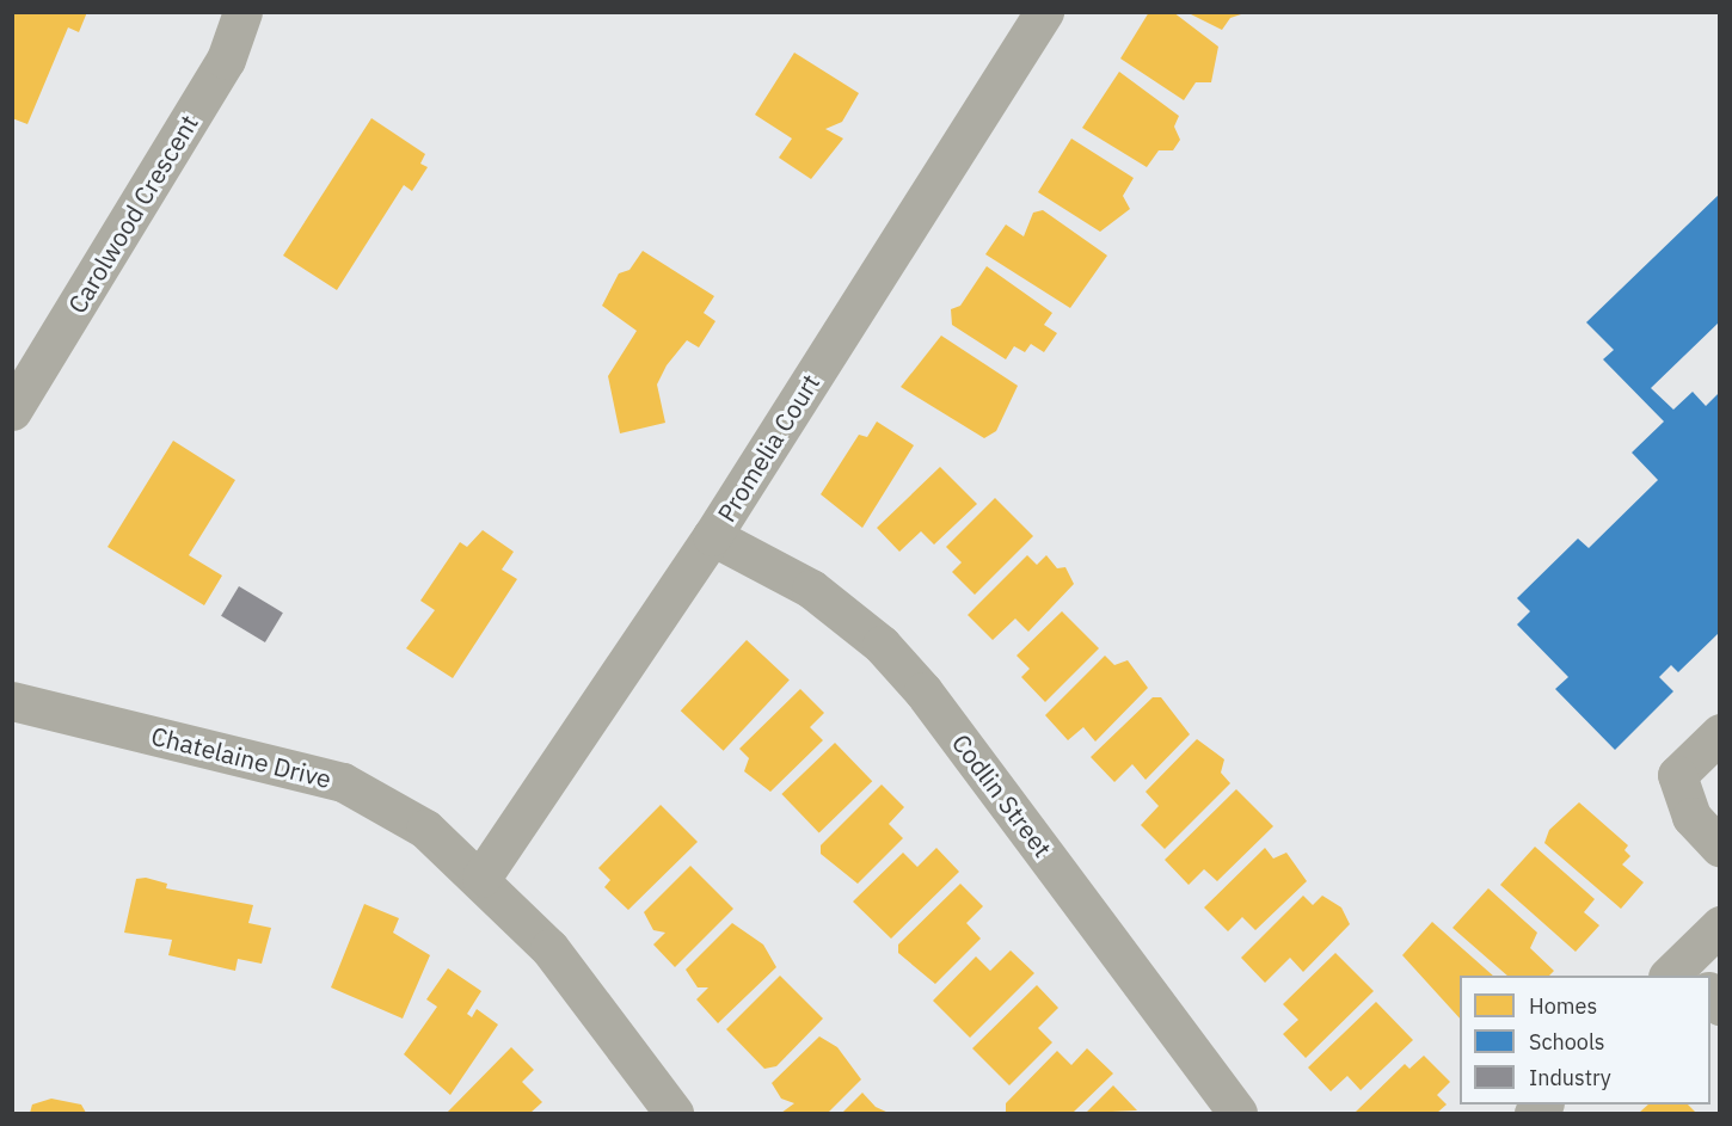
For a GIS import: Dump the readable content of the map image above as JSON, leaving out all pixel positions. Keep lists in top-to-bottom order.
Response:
{
  "streets": {
    "street": [
      "Carolwood Crescent",
      "Promelia Court",
      "Chatelaine Drive",
      "Codlin Street"
    ]
  },
  "crossings": [
    ["Promelia Court", "Chatelaine Drive"],
    ["Promelia Court", "Codlin Street"]
  ],
  "legend": ["Homes", "Schools", "Industry"]
}
